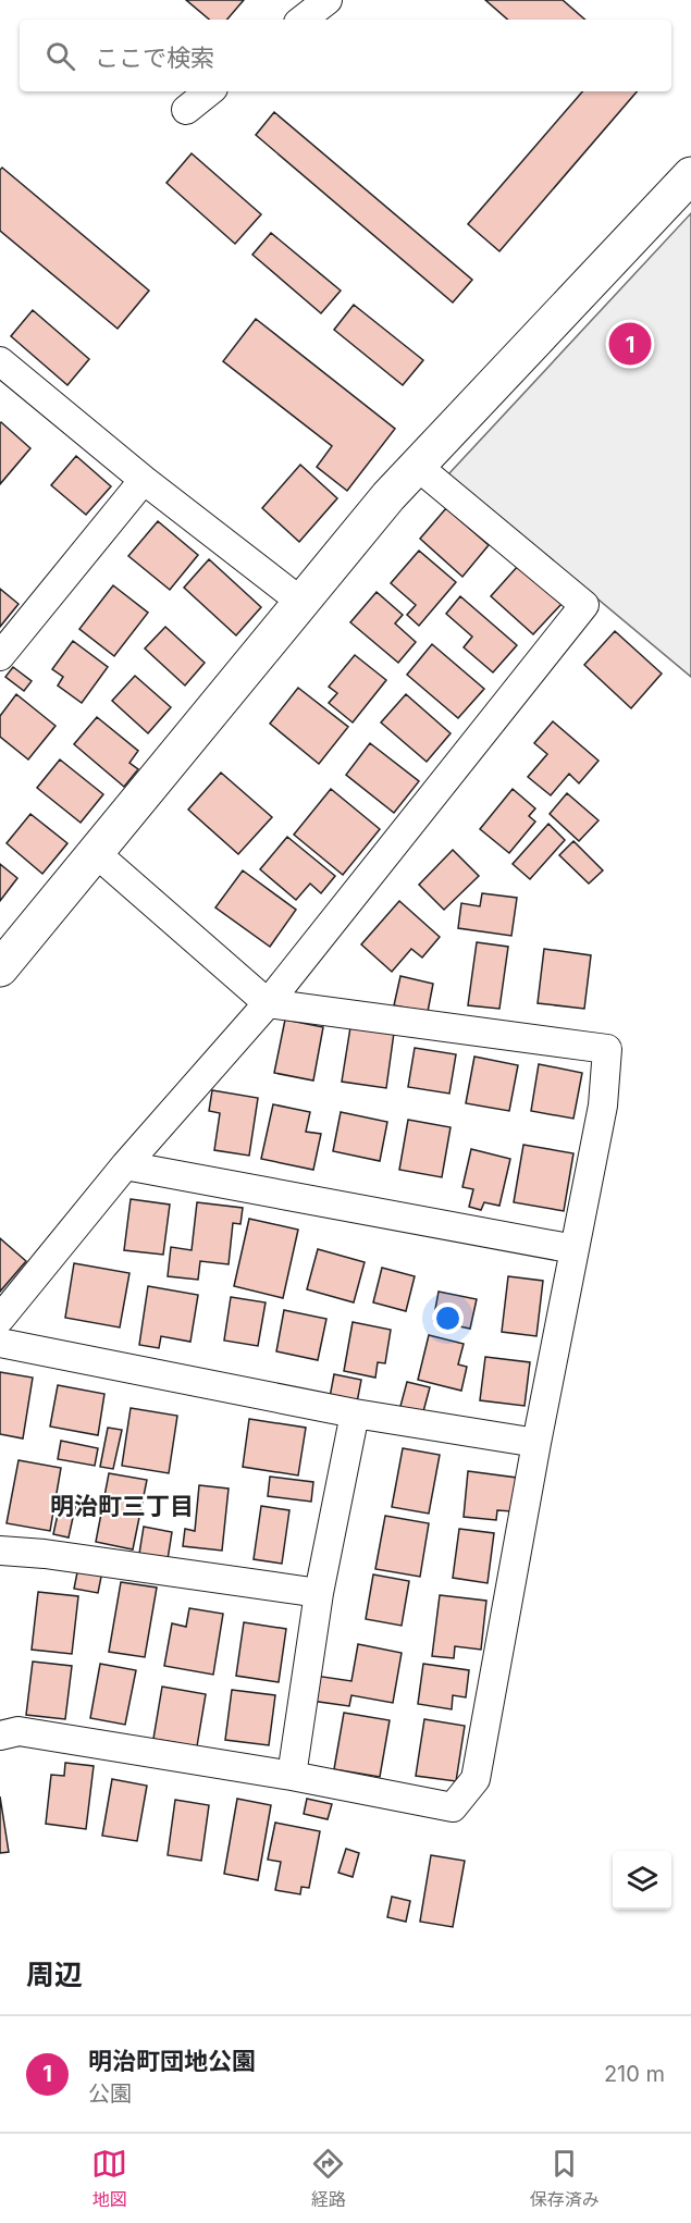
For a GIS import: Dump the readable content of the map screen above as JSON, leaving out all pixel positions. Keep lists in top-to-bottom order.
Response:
{
  "districts": ["明治町三丁目"],
  "page": {
    "search": "ここで検索",
    "pins": "1",
    "heading": "周辺",
    "list": [
      {
        "mark": "1",
        "name": "明治町団地公園",
        "note": "公園",
        "value": "210 m"
      }
    ],
    "nav": ["地図", "経路", "保存済み"]
  }
}
